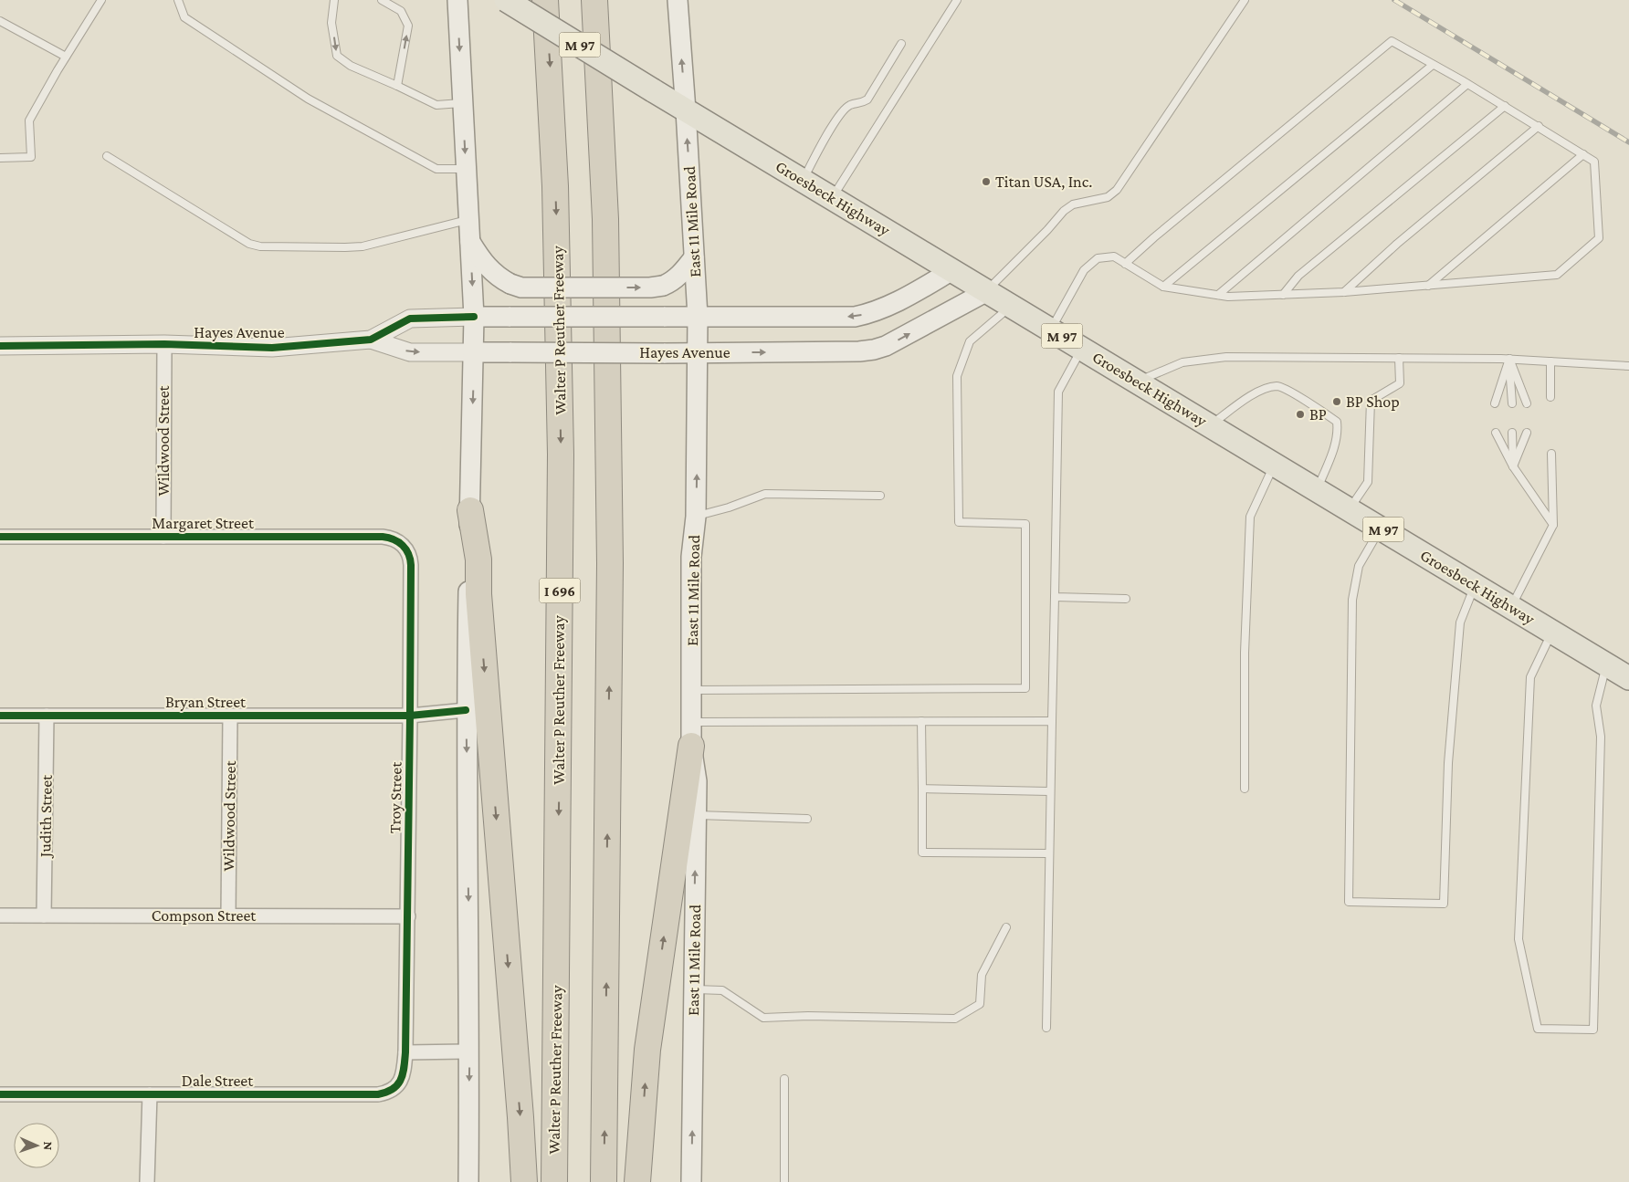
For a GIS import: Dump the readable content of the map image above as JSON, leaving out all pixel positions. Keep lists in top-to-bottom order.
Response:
{
  "streets": {
    "highway": ["Walter P Reuther Freeway", "I 696"],
    "main road": [
      "M 97",
      "Groesbeck Highway",
      "East 11 Mile Road",
      "Hayes Avenue"
    ],
    "street": [
      "Wildwood Street",
      "Margaret Street",
      "Bryan Street",
      "Troy Street",
      "Judith Street",
      "Compson Street",
      "Dale Street"
    ]
  },
  "crossings": [
    ["Groesbeck Highway", "East 11 Mile Road"],
    ["Groesbeck Highway", "Hayes Avenue"],
    ["East 11 Mile Road", "Hayes Avenue"],
    ["Hayes Avenue", "Wildwood Street"],
    ["Wildwood Street", "Margaret Street"],
    ["Wildwood Street", "Bryan Street"],
    ["Wildwood Street", "Compson Street"],
    ["Margaret Street", "Troy Street"],
    ["Bryan Street", "Troy Street"],
    ["Bryan Street", "Judith Street"],
    ["Troy Street", "Compson Street"],
    ["Troy Street", "Dale Street"],
    ["Judith Street", "Compson Street"]
  ],
  "one_way": ["East 11 Mile Road"],
  "places": ["Titan USA, Inc.", "BP Shop", "BP"],
  "north": "right"
}
